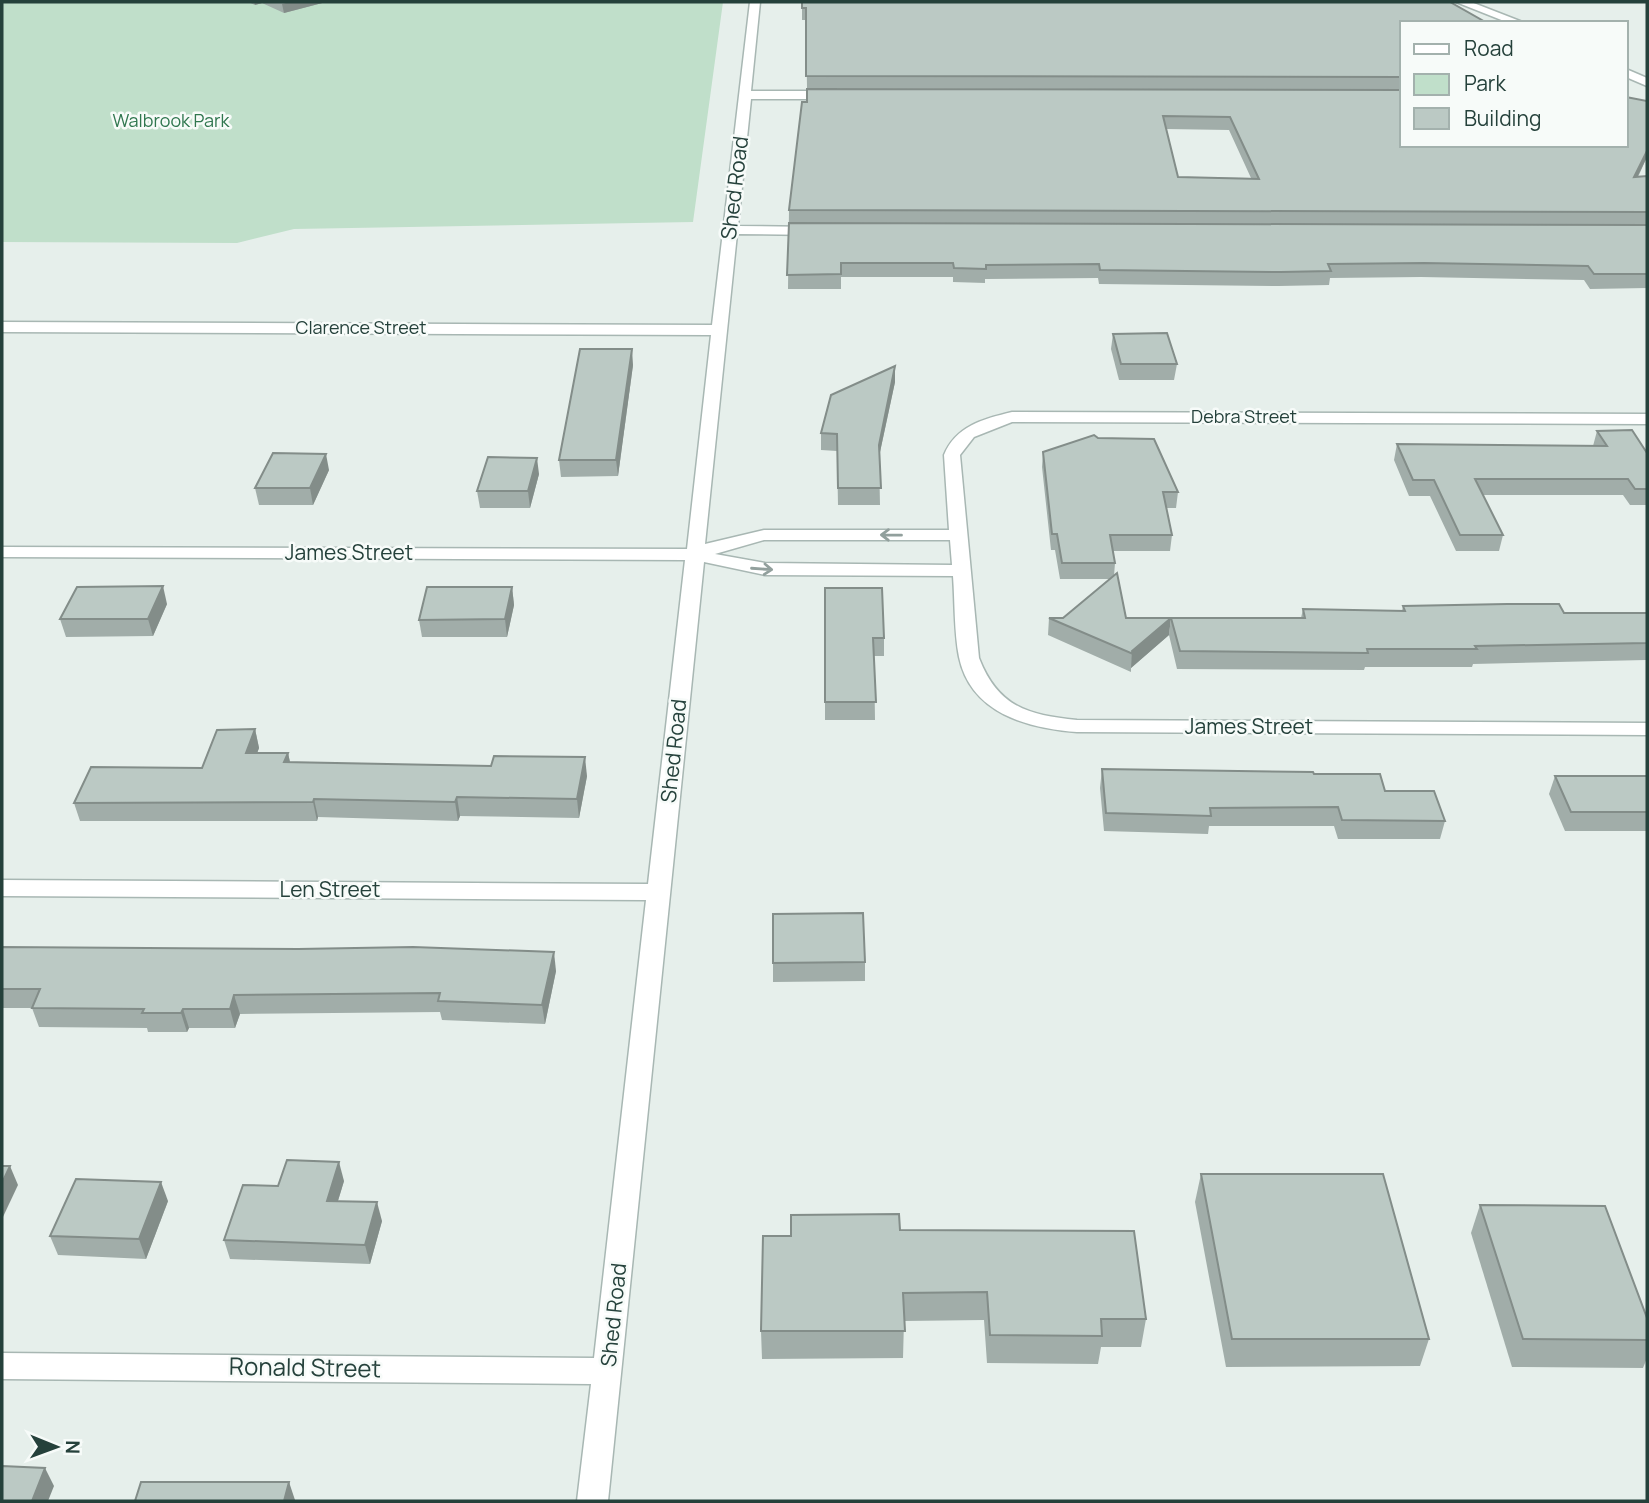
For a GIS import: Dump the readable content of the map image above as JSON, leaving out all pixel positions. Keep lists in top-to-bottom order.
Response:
{
  "streets": {
    "street": [
      "Shed Road",
      "Clarence Street",
      "Debra Street",
      "James Street",
      "Len Street",
      "Ronald Street"
    ]
  },
  "crossings": [
    ["Shed Road", "Clarence Street"],
    ["Shed Road", "James Street"],
    ["Shed Road", "Len Street"],
    ["Shed Road", "Ronald Street"],
    ["Debra Street", "James Street"]
  ],
  "parks": ["Walbrook Park"],
  "legend": ["Road", "Park", "Building"],
  "north": "right"
}
